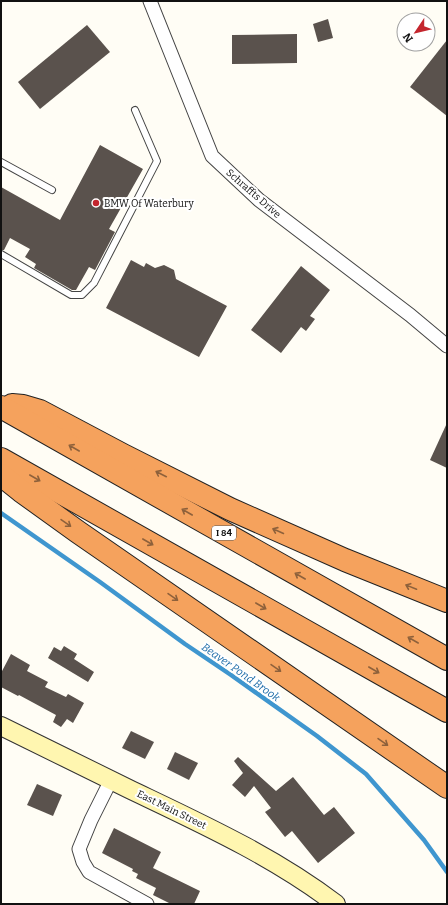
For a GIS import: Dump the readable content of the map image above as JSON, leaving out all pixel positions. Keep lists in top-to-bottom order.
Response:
{
  "streets": {
    "highway": ["I 84"],
    "main road": ["East Main Street"],
    "street": ["Schraffts Drive"]
  },
  "water": ["Beaver Pond Brook"],
  "places": ["BMW Of Waterbury"],
  "north": "bottom left"
}
